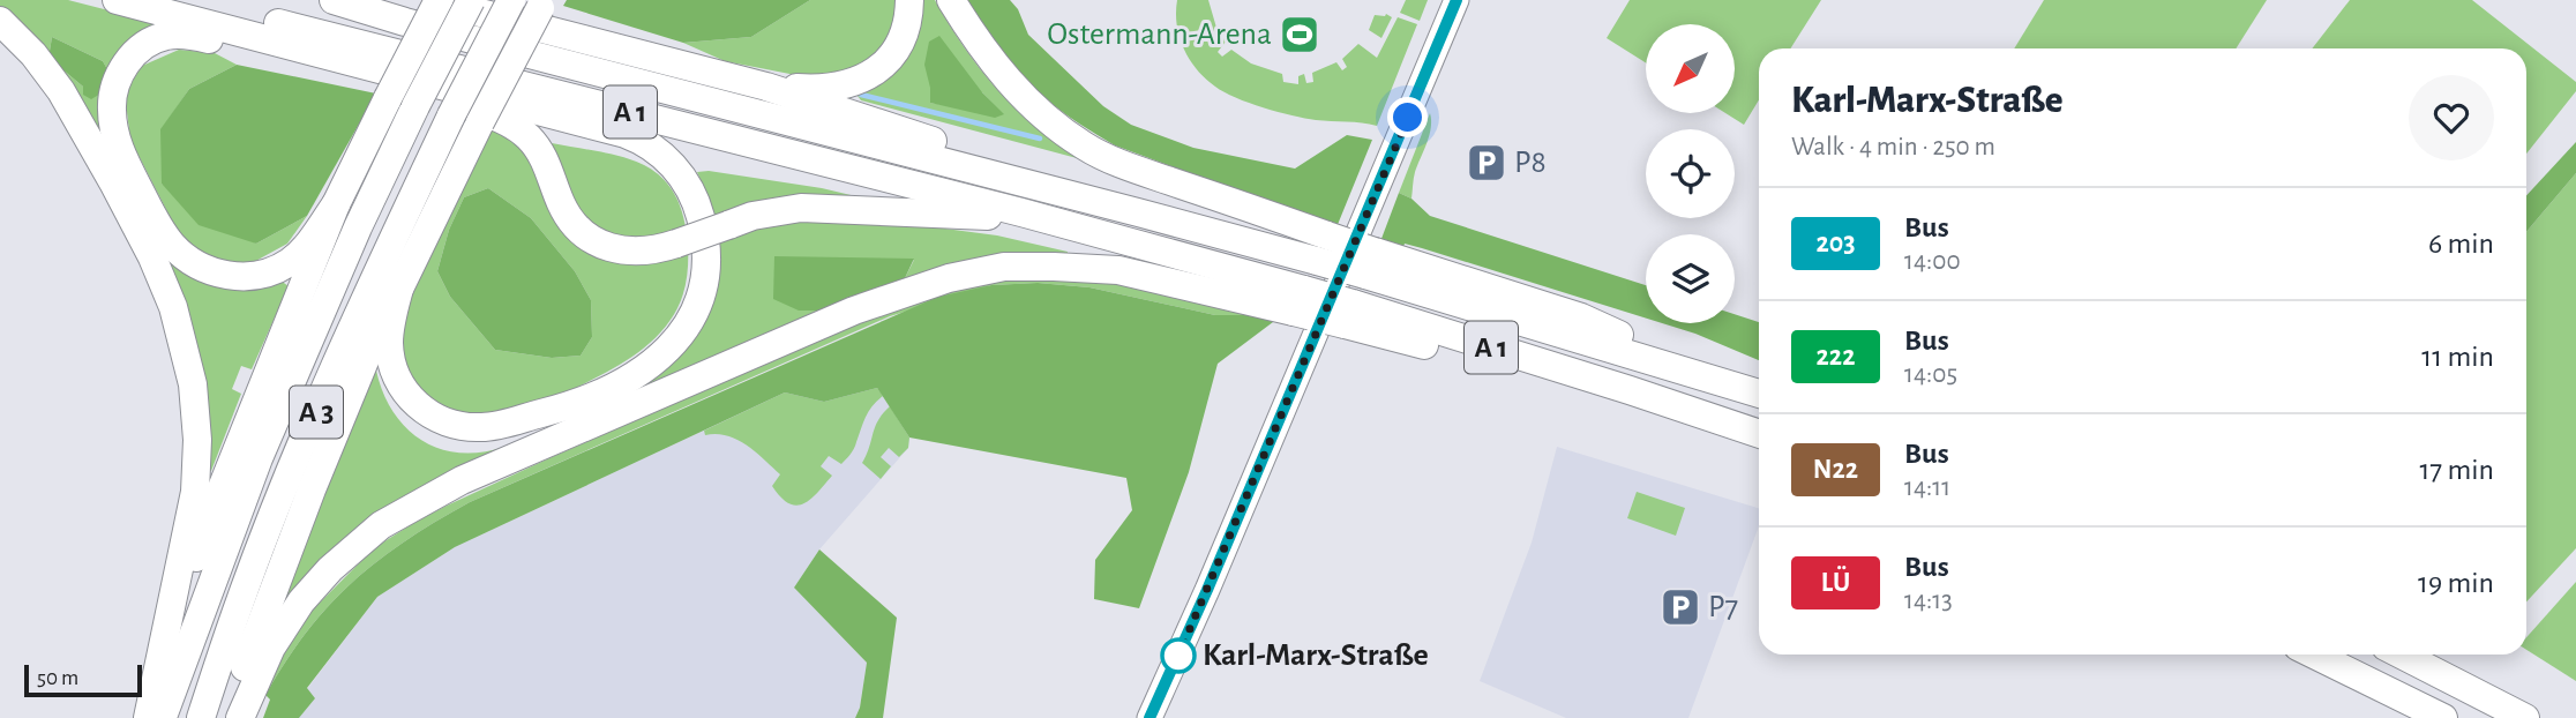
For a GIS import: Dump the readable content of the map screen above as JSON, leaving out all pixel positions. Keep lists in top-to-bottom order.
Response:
{
  "streets": {
    "highway": ["A 1", "A 3"]
  },
  "places": {
    "sports": ["Ostermann-Arena"],
    "parking": ["P8", "P7"],
    "other": ["Karl-Marx-Straße"]
  },
  "lines": ["bus line 203"],
  "scale_bar": "50 m",
  "north": "bottom left",
  "page": {
    "heading": ["Karl-Marx-Straße", "Walk · 4 min · 250 m"],
    "list": [
      {
        "mark": "203",
        "name": "Bus",
        "note": "14:00",
        "value": "6 min"
      },
      {
        "mark": "222",
        "name": "Bus",
        "note": "14:05",
        "value": "11 min"
      },
      {
        "mark": "N22",
        "name": "Bus",
        "note": "14:11",
        "value": "17 min"
      },
      {
        "mark": "LÜ",
        "name": "Bus",
        "note": "14:13",
        "value": "19 min"
      }
    ],
    "scale": "50 m"
  }
}
